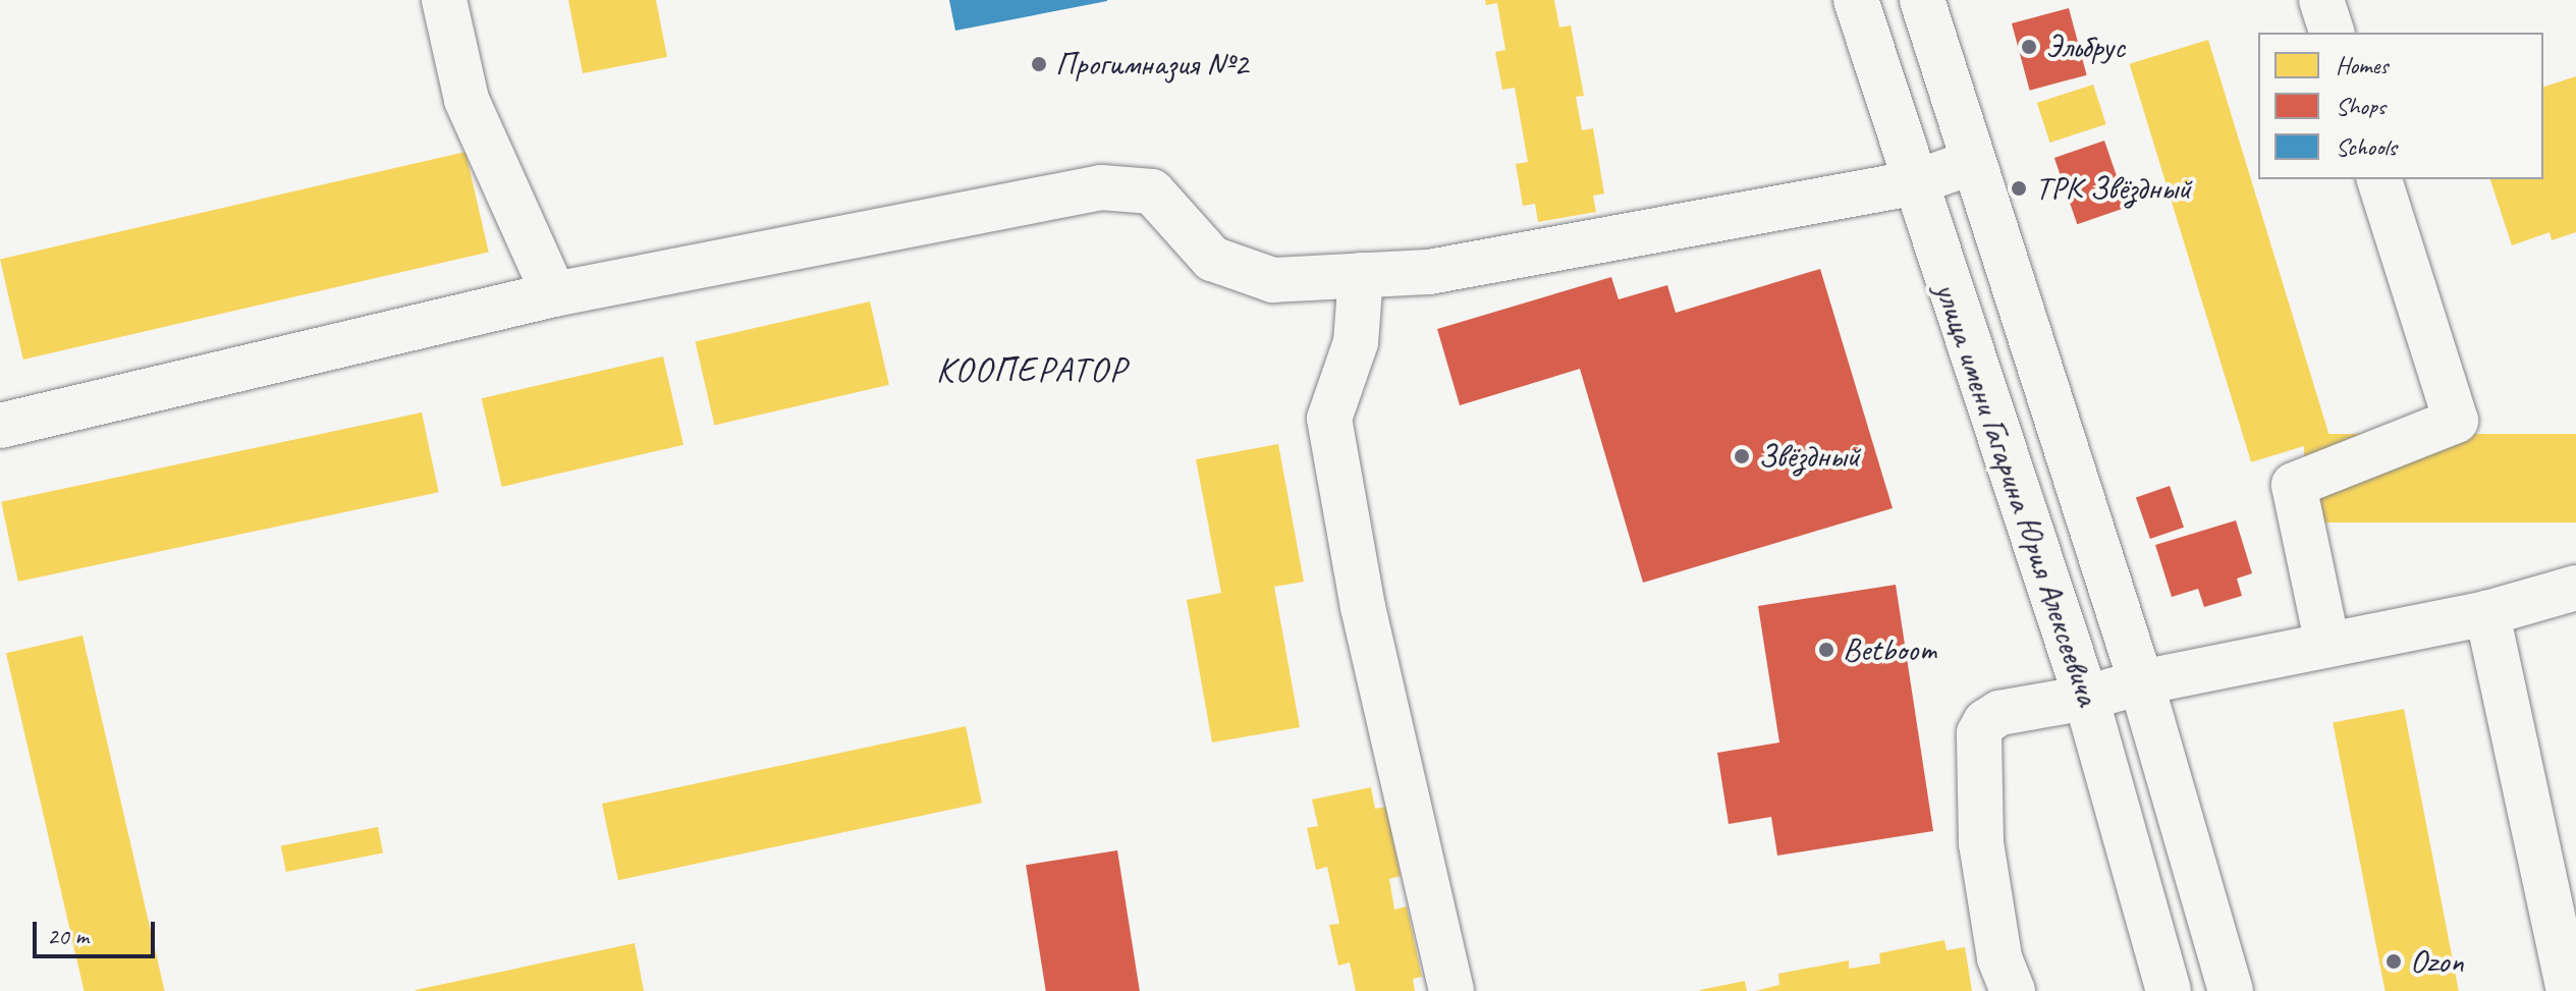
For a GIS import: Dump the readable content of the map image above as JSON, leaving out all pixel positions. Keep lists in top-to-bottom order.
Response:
{
  "streets": {
    "street": ["улица имени Гагарина Юрия Алексеевича"]
  },
  "districts": ["КООПЕРАТОР"],
  "places": [
    "Эльбрус",
    "Прогимназия №2",
    "ТРК Звёздный",
    "Звёздный",
    "Betboom",
    "Ozon"
  ],
  "legend": ["Homes", "Shops", "Schools"],
  "scale_bar": "20 m"
}
